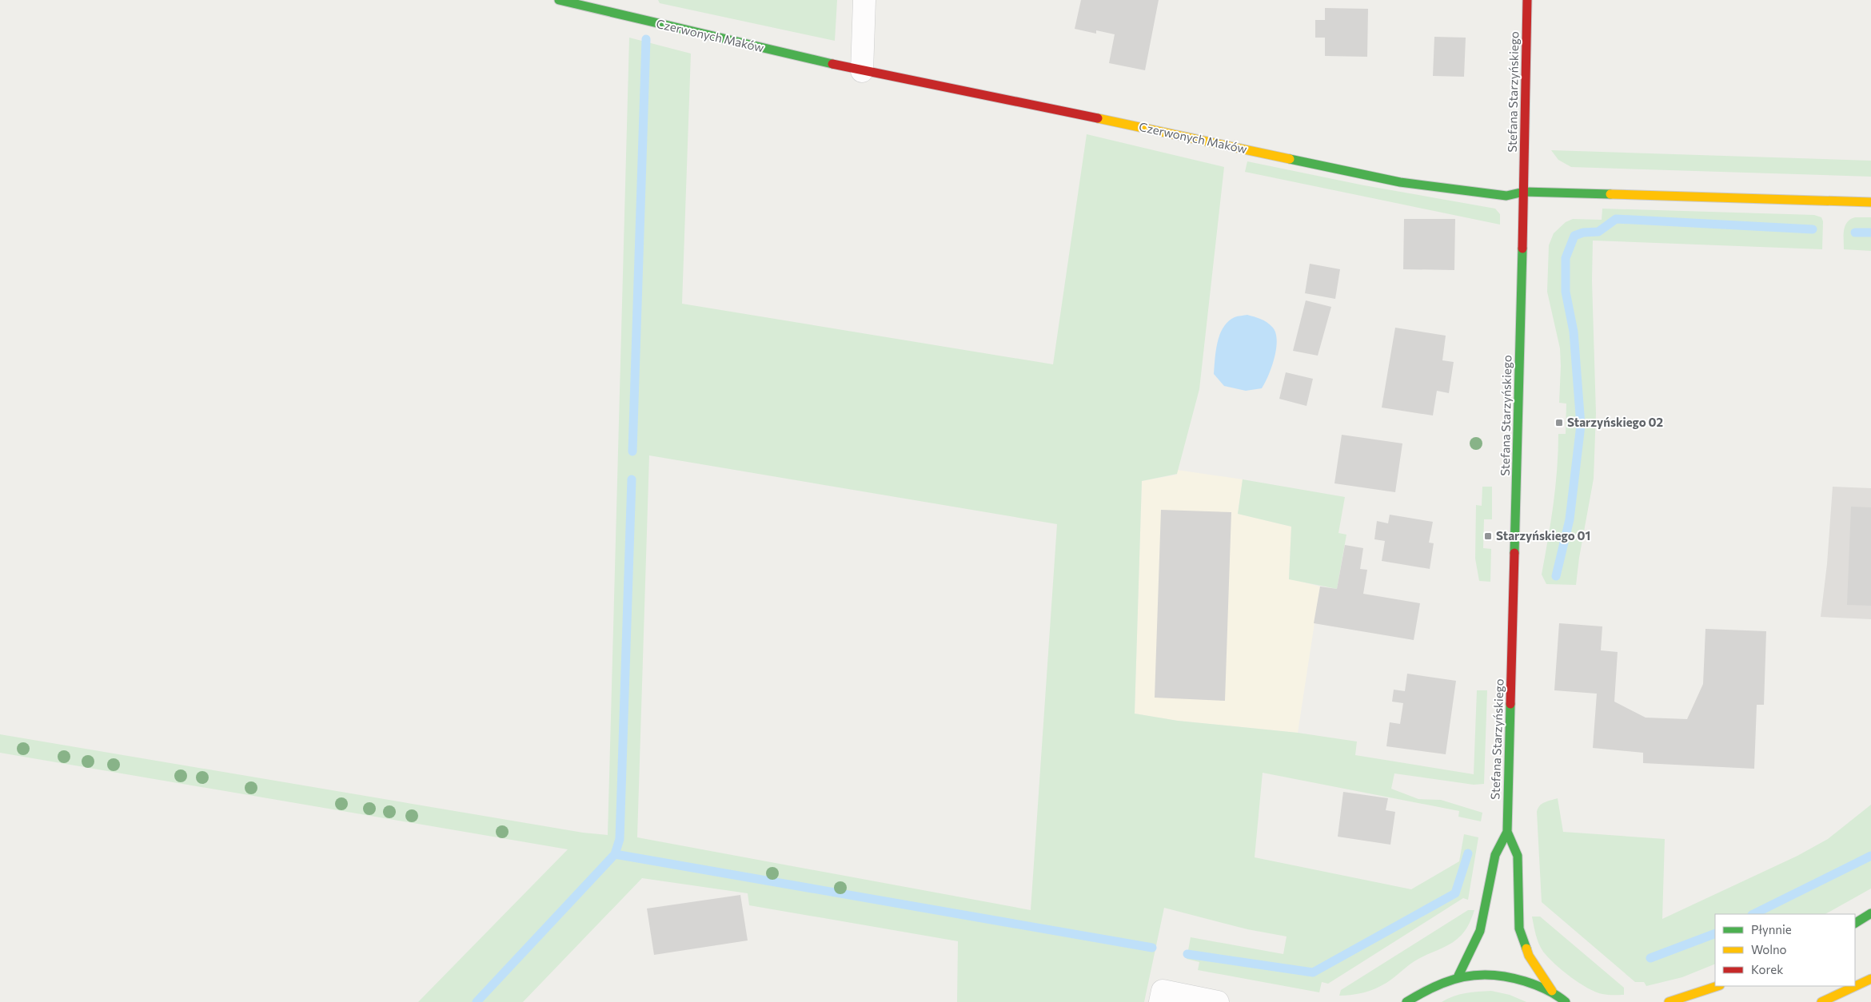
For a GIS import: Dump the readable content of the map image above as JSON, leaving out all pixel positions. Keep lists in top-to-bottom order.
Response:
{
  "streets": {
    "street": ["Czerwonych Maków", "Stefana Starzyńskiego"]
  },
  "crossings": [
    ["Czerwonych Maków", "Stefana Starzyńskiego"]
  ],
  "places": {
    "transit": ["Starzyńskiego 02", "Starzyńskiego 01"]
  },
  "legend": ["Płynnie", "Wolno", "Korek"]
}
